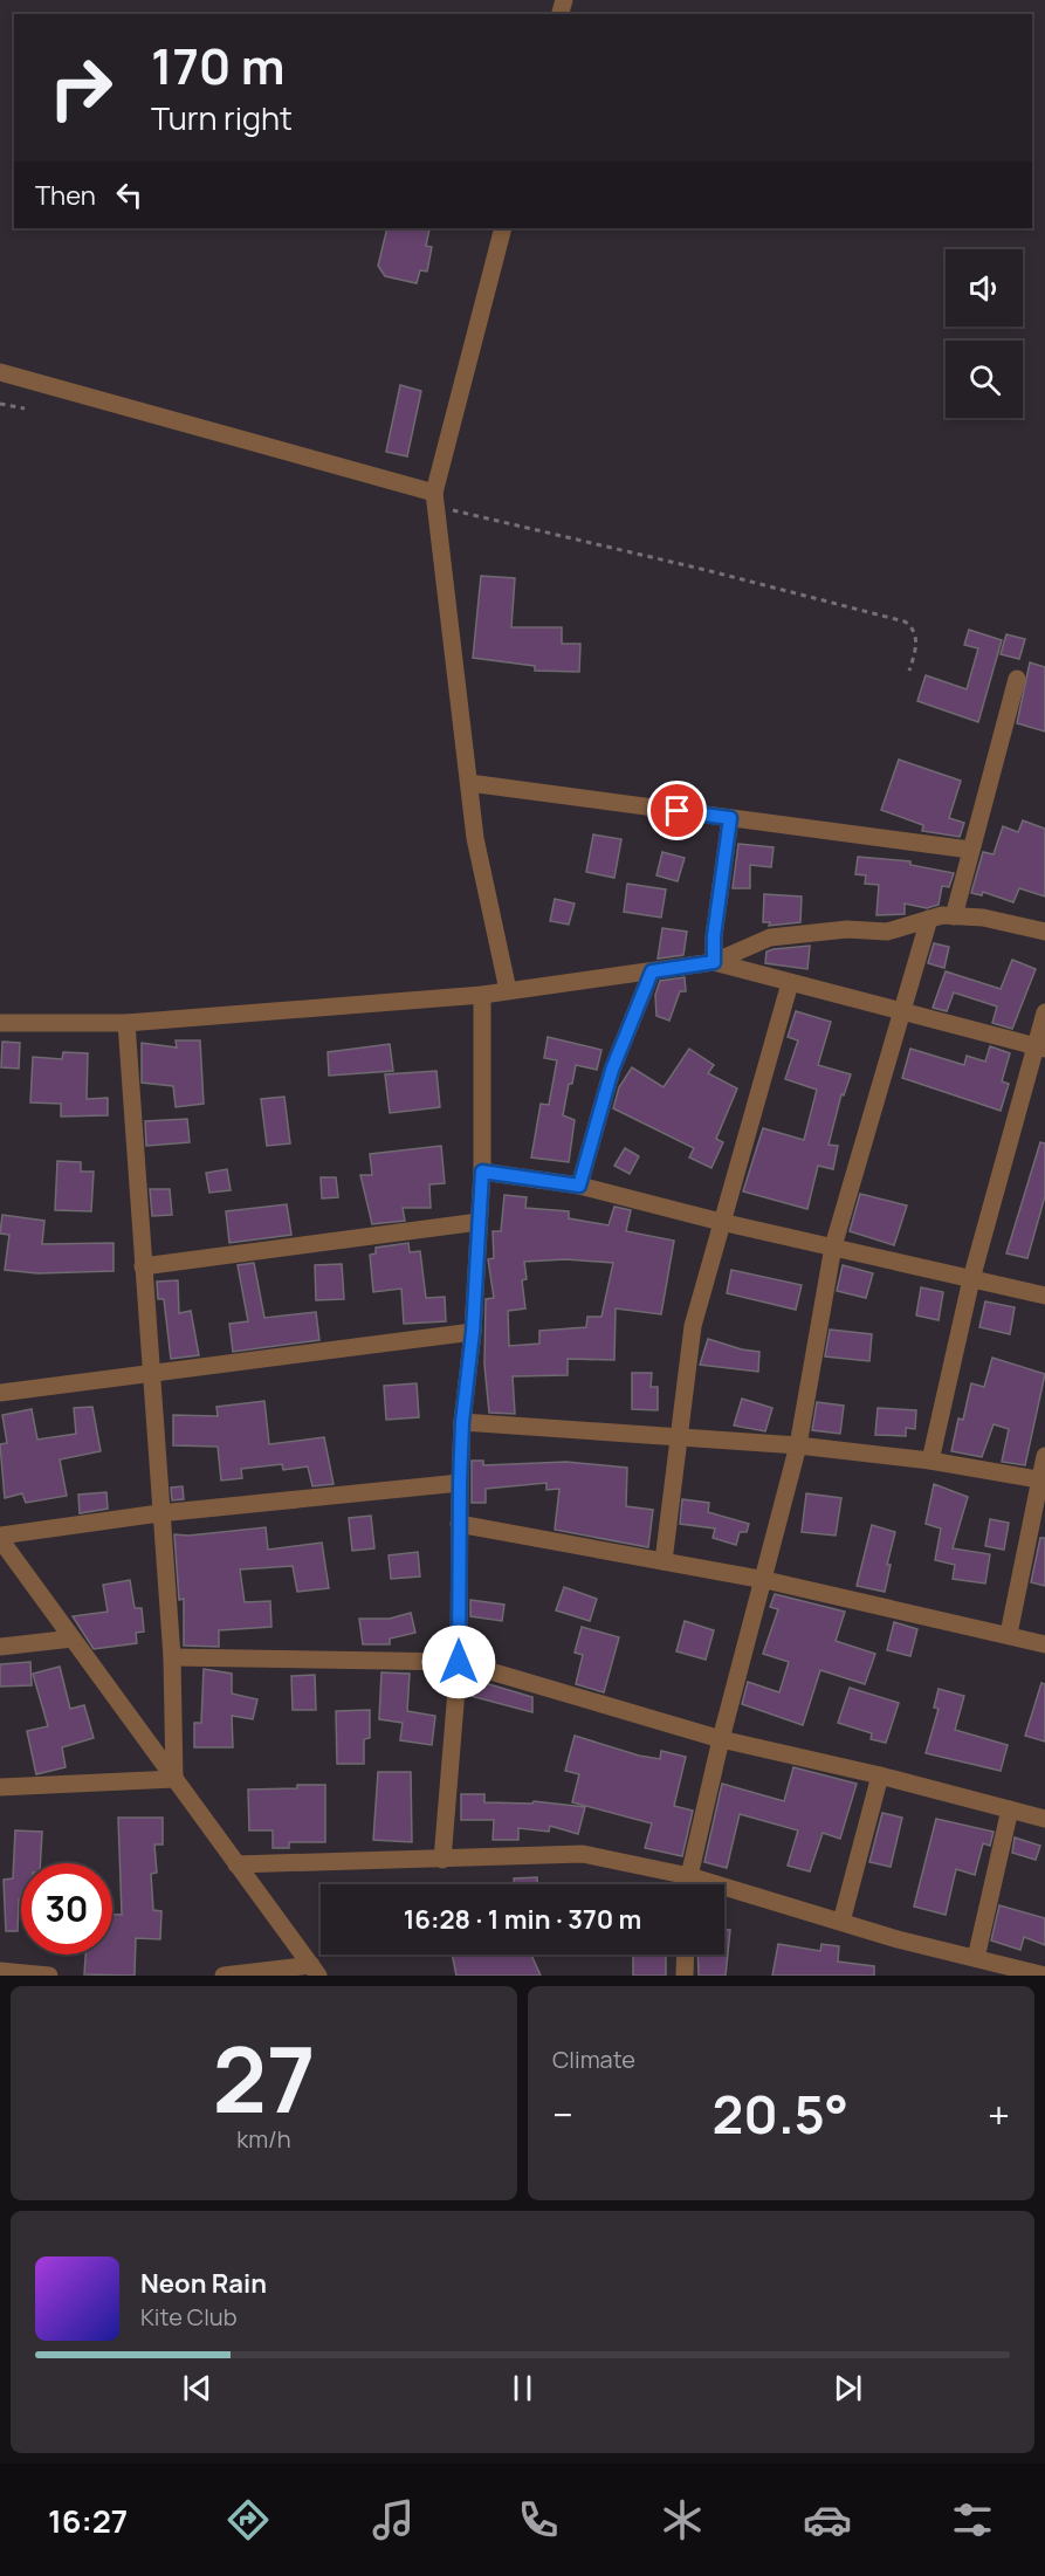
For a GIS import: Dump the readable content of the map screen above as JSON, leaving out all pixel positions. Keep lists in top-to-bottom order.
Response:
{
  "page": {
    "turn": ["170 m", "Turn right"],
    "then": "Then",
    "limit": "30",
    "trip": "16:28 · 1 min · 370 m",
    "tile": [
      ["27", "km/h"],
      "Climate"
    ],
    "heat": ["−", "20.5°", "+"],
    "song": ["Neon Rain", "Kite Club"],
    "tabs": "16:27"
  }
}
